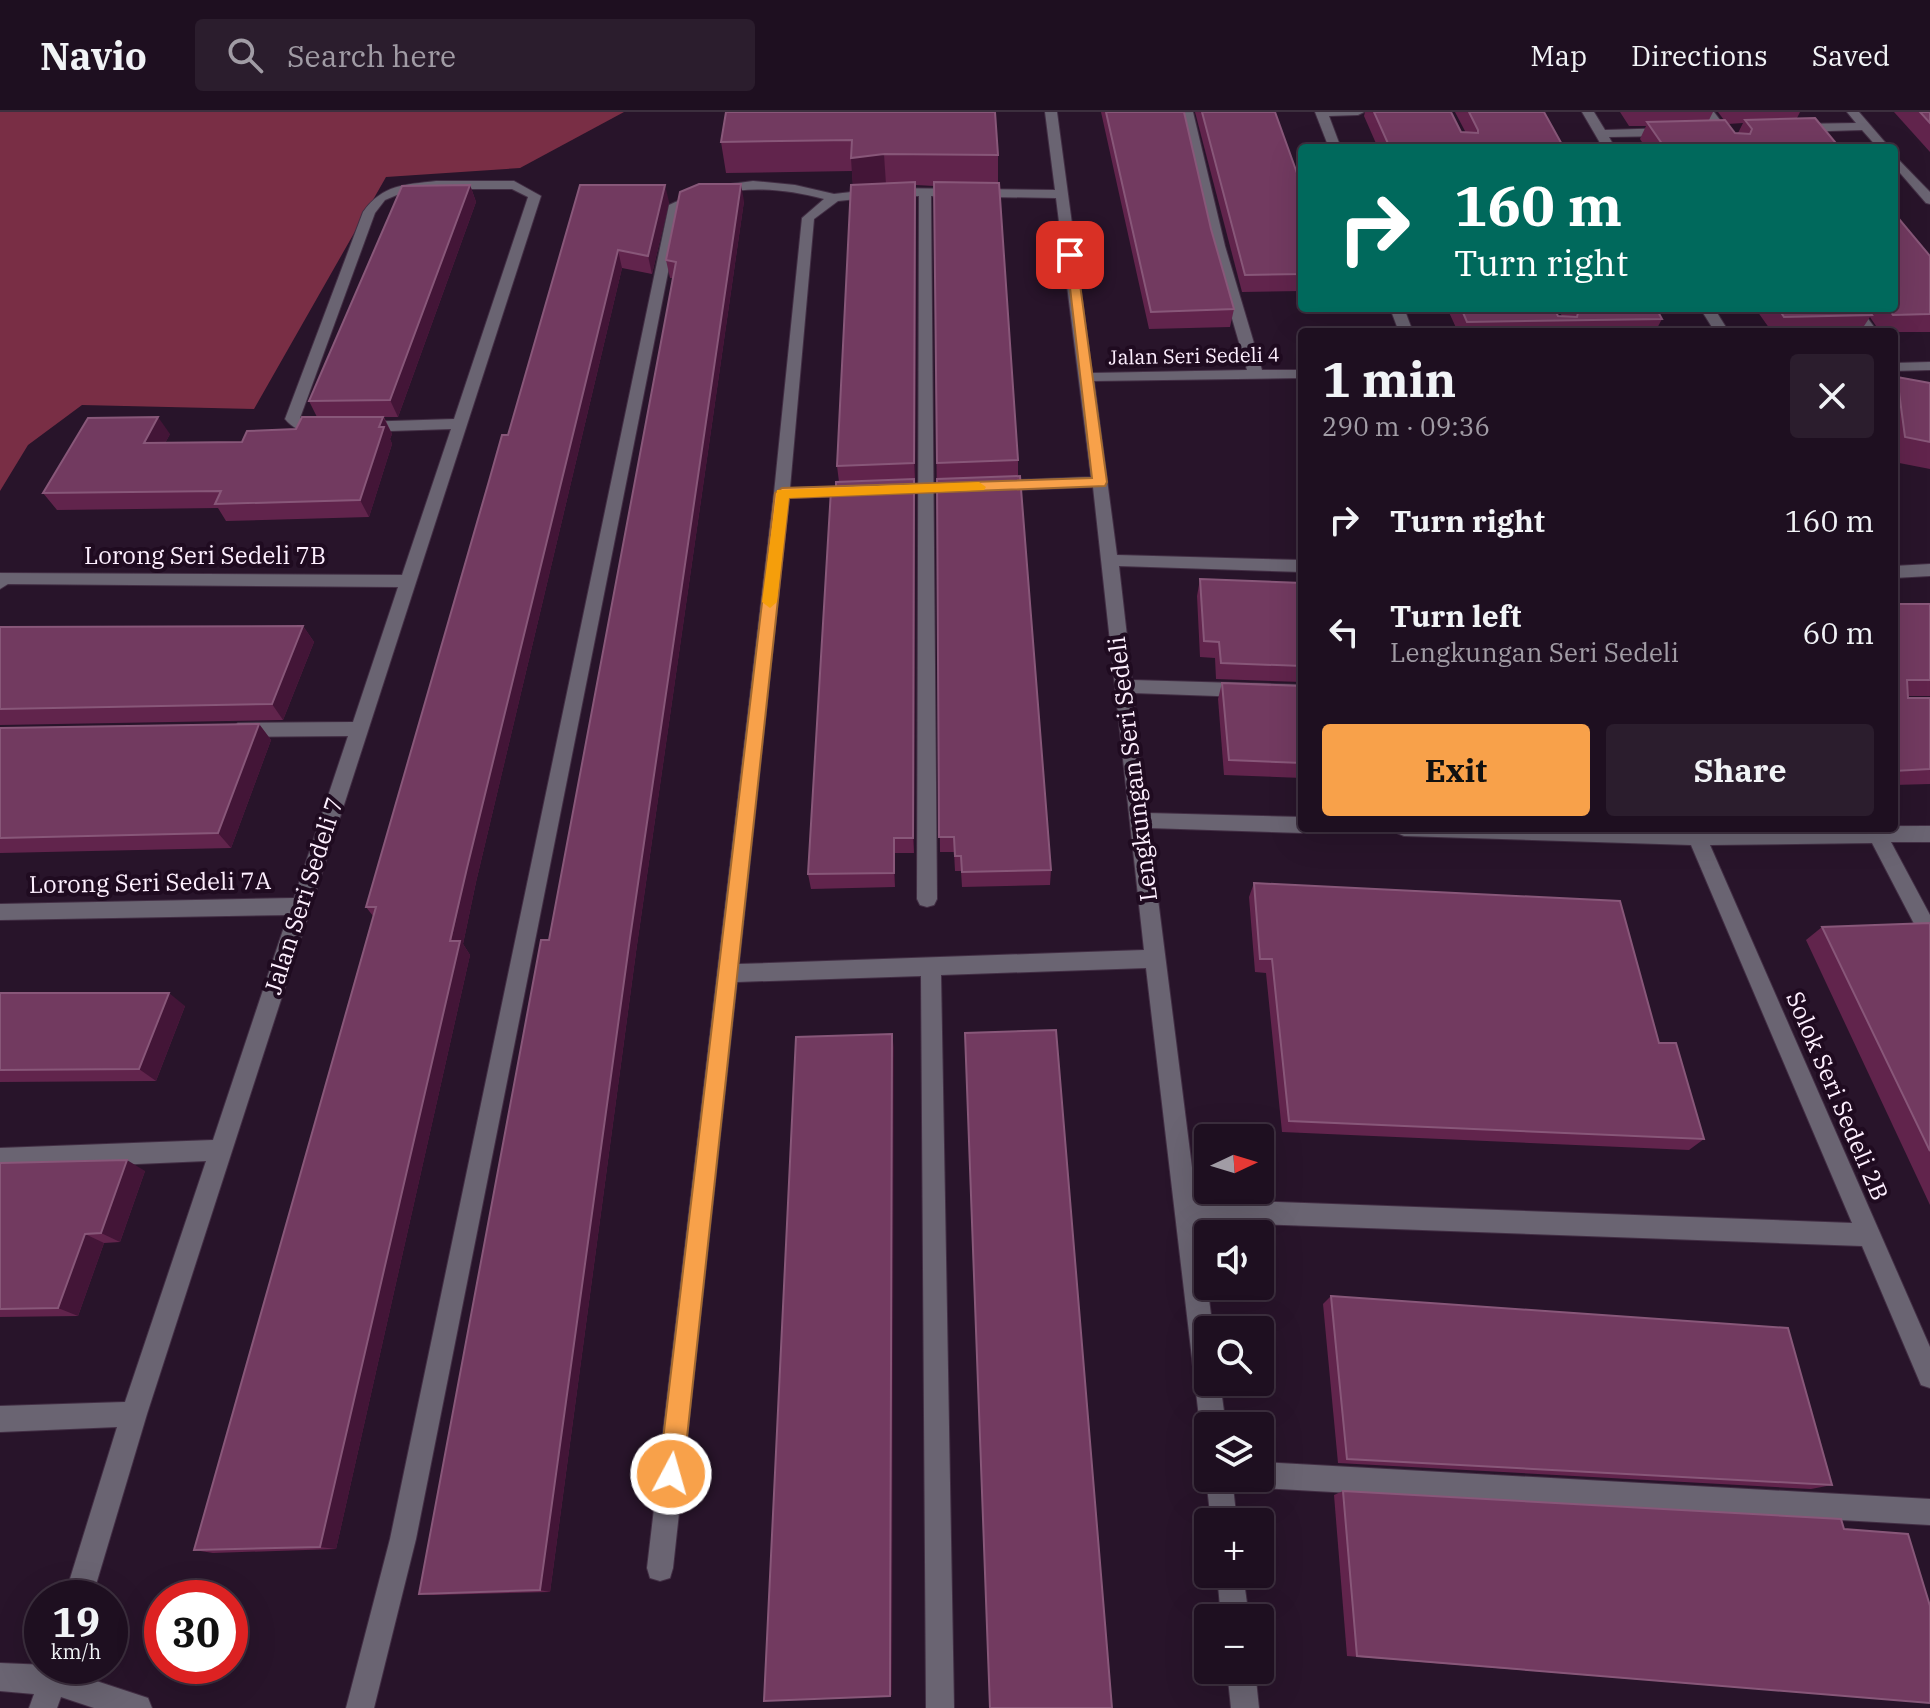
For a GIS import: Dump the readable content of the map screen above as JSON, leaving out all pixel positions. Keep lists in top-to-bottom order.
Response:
{
  "streets": {
    "street": [
      "Jalan Seri Sedeli 4",
      "Lorong Seri Sedeli 7B",
      "Lengkungan Seri Sedeli",
      "Lorong Seri Sedeli 7A",
      "Jalan Seri Sedeli 7",
      "Solok Seri Sedeli 2B"
    ]
  },
  "crossings": [
    ["Jalan Seri Sedeli 4", "Lengkungan Seri Sedeli"],
    ["Lorong Seri Sedeli 7B", "Jalan Seri Sedeli 7"],
    ["Lorong Seri Sedeli 7A", "Jalan Seri Sedeli 7"]
  ],
  "north": "right",
  "page": {
    "header": "Navio",
    "search": "Search here",
    "nav": ["Map", "Directions", "Saved"],
    "turn": ["160 m", "Turn right"],
    "heading": ["1 min", "290 m · 09:36"],
    "list": [
      {
        "name": "Turn right",
        "value": "160 m"
      },
      {
        "name": "Turn left",
        "note": "Lengkungan Seri Sedeli",
        "value": "60 m"
      }
    ],
    "buttons": ["Exit", "Share"],
    "map_buttons": ["+", "−"],
    "speed": "19 km/h",
    "limit": "30"
  }
}
